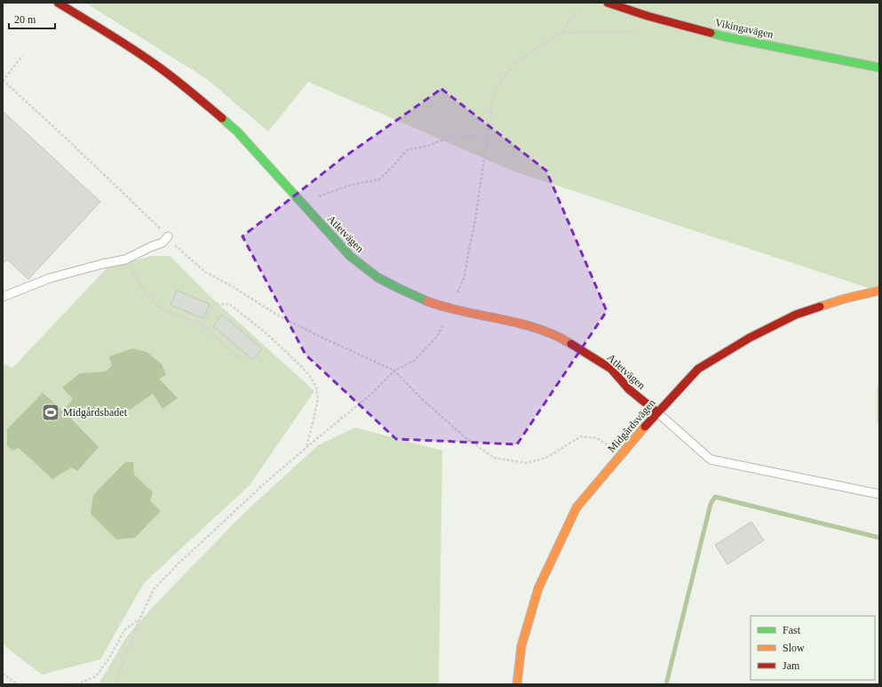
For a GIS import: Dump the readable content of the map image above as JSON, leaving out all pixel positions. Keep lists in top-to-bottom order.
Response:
{
  "streets": {
    "street": ["Vikingavägen", "Atletvägen", "Midgårdsvägen"]
  },
  "crossings": [
    ["Atletvägen", "Midgårdsvägen"]
  ],
  "places": {
    "sports": ["Midgårdsbadet"]
  },
  "legend": ["Fast", "Slow", "Jam"],
  "scale_bar": "20 m"
}
